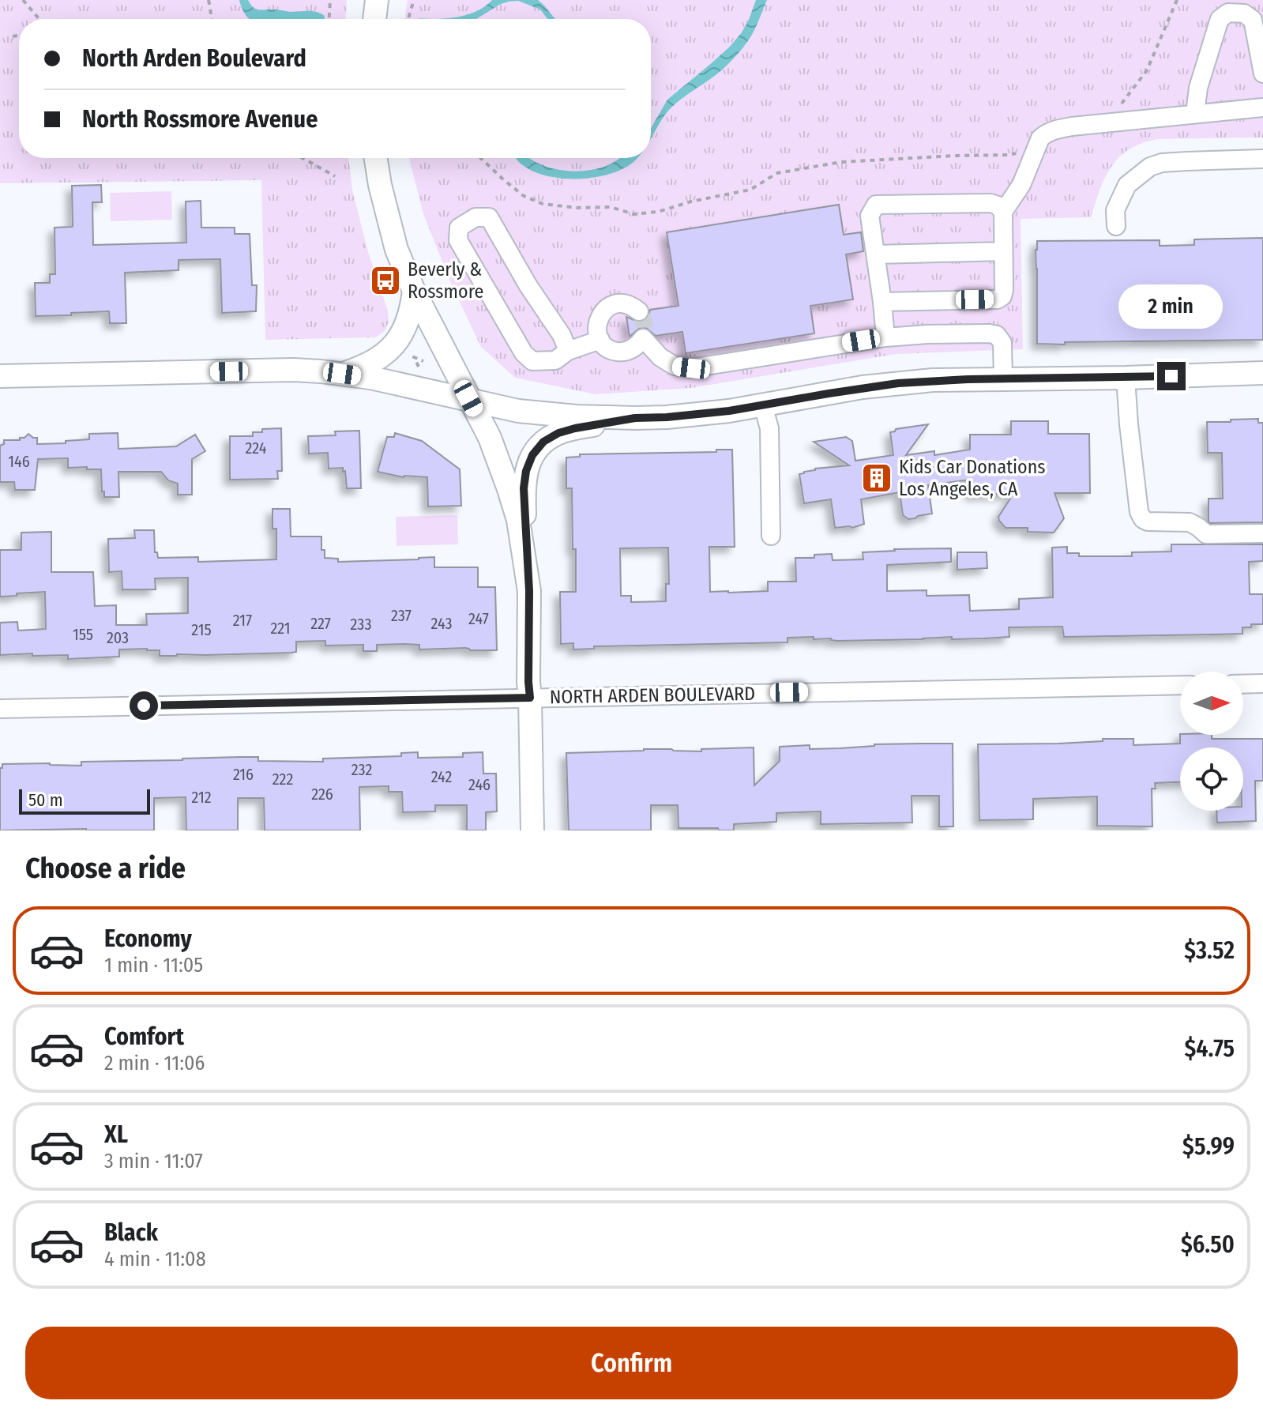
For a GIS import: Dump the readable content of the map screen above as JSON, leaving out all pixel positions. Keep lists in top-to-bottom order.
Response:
{
  "streets": {
    "street": ["NORTH ARDEN BOULEVARD"]
  },
  "places": {
    "bus stop": ["Beverly & Rossmore"],
    "building": ["Kids Car Donations Los Angeles, CA"]
  },
  "house_numbers": [
    "224",
    "146",
    "237",
    "247",
    "217",
    "227",
    "243",
    "233",
    "221",
    "215",
    "155",
    "203",
    "232",
    "216",
    "242",
    "222",
    "246",
    "226",
    "212"
  ],
  "scale_bar": "50 m",
  "north": "right",
  "page": {
    "banner": ["North Arden Boulevard", "North Rossmore Avenue"],
    "bubble": "2 min",
    "scale": "50 m",
    "heading": "Choose a ride",
    "list": [
      {
        "name": "Economy",
        "note": "1 min · 11:05",
        "value": "$3.52"
      },
      {
        "name": "Comfort",
        "note": "2 min · 11:06",
        "value": "$4.75"
      },
      {
        "name": "XL",
        "note": "3 min · 11:07",
        "value": "$5.99"
      },
      {
        "name": "Black",
        "note": "4 min · 11:08",
        "value": "$6.50"
      }
    ],
    "buttons": "Confirm"
  }
}
